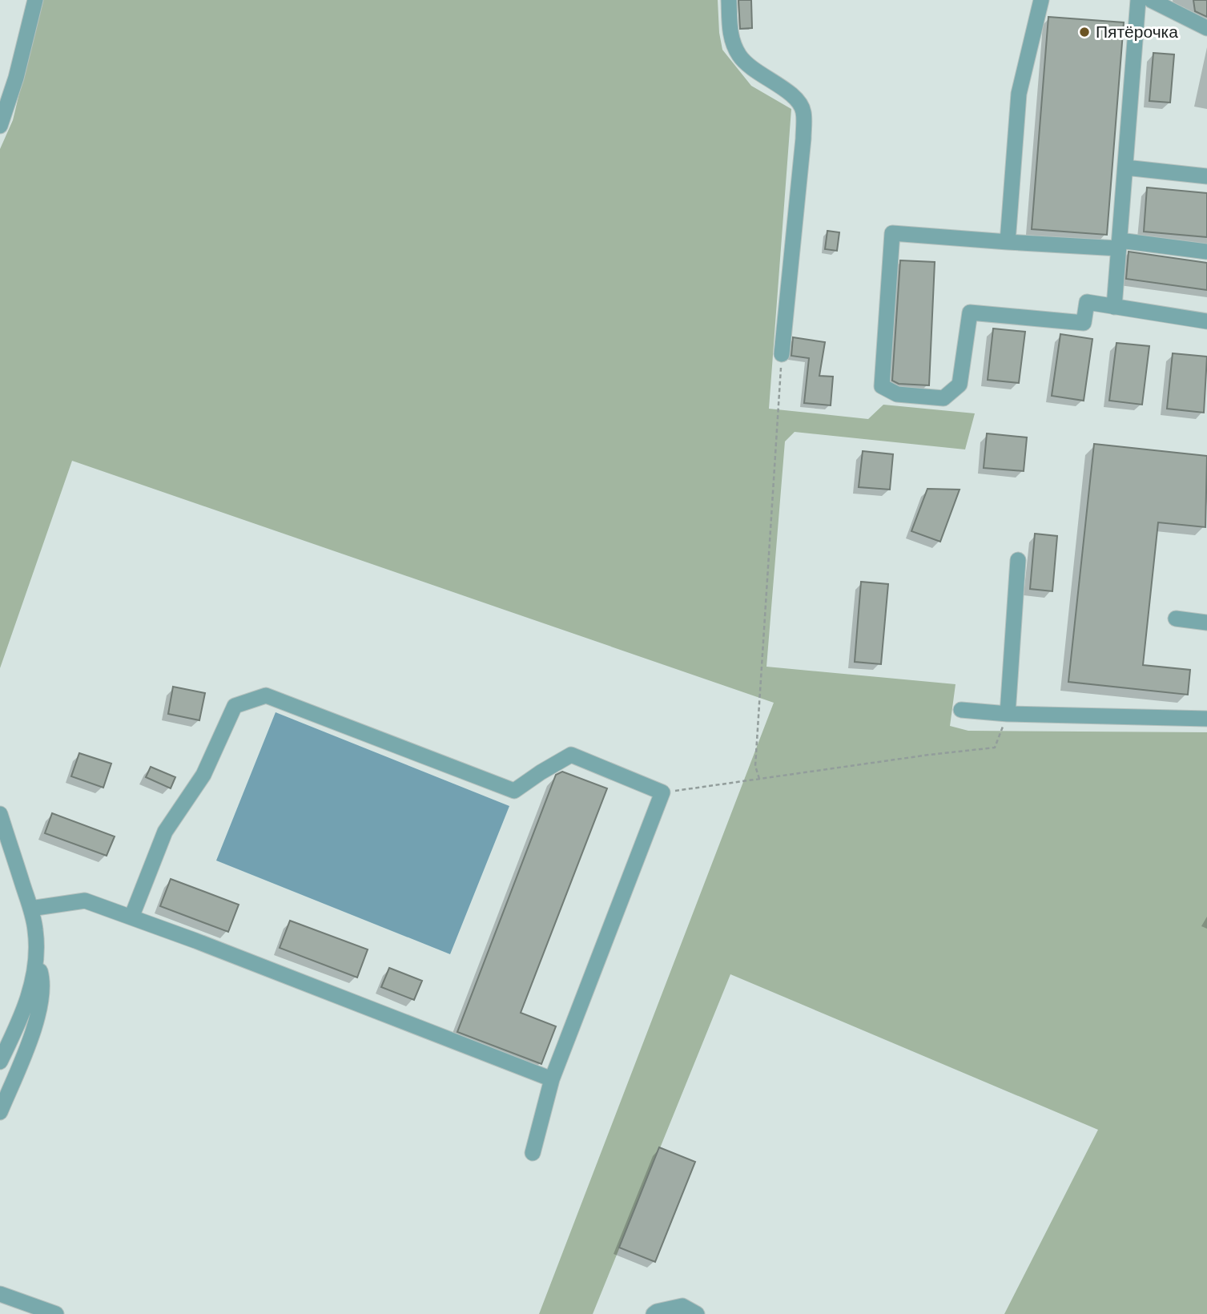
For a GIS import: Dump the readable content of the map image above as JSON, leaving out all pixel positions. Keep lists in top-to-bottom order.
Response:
{
  "places": ["Пятёрочка"]
}
